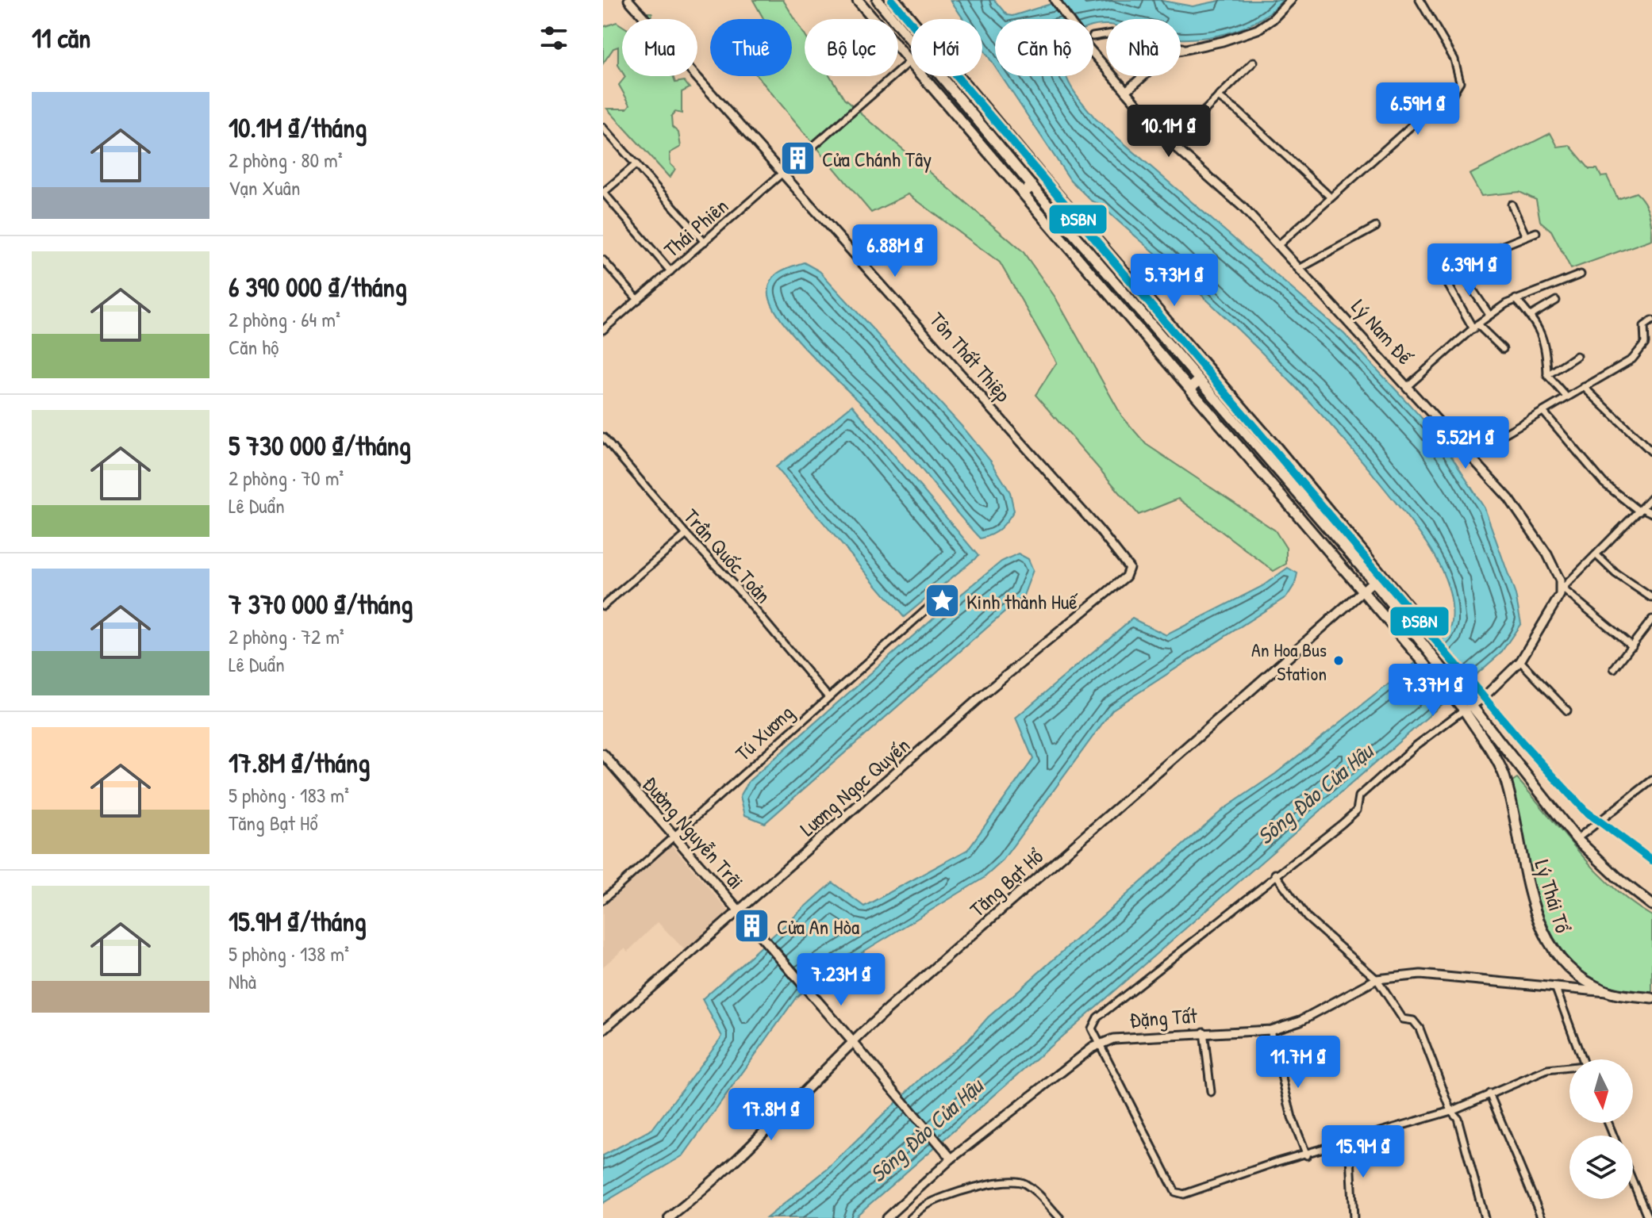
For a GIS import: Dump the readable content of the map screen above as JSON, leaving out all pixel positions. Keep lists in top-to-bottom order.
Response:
{
  "streets": {
    "main road": ["Đường Nguyễn Trãi", "Tăng Bạt Hổ", "Lý Thái Tổ"],
    "street": [
      "Thái Phiên",
      "Lý Nam Đế",
      "Tôn Thất Thiệp",
      "Trần Quốc Toản",
      "Tú Xương",
      "Lương Ngọc Quyến",
      "Đặng Tất"
    ]
  },
  "crossings": [
    ["Thái Phiên", "Tôn Thất Thiệp"],
    ["Tôn Thất Thiệp", "Lương Ngọc Quyến"],
    ["Trần Quốc Toản", "Tú Xương"],
    ["Tú Xương", "Đường Nguyễn Trãi"],
    ["Lương Ngọc Quyến", "Đường Nguyễn Trãi"],
    ["Đường Nguyễn Trãi", "Tăng Bạt Hổ"],
    ["Lý Thái Tổ", "Đặng Tất"]
  ],
  "water": ["Sông Đào Cửa Hậu"],
  "places": {
    "building": ["Cửa Chánh Tây", "Cửa An Hòa"],
    "place": ["Kinh thành Huế"],
    "other": ["An Hoa Bus Station"]
  },
  "lines": ["transit line ĐSBN"],
  "north": "bottom",
  "page": {
    "heading": "11 căn",
    "chip": [
      "Mua",
      "Thuê",
      "Bộ lọc",
      "Mới",
      "Căn hộ",
      "Nhà"
    ],
    "list": [
      {
        "name": "10.1M ₫/tháng",
        "note": "2 phòng · 80 m² · Vạn Xuân"
      },
      {
        "name": "6 390 000 ₫/tháng",
        "note": "2 phòng · 64 m² · Căn hộ"
      },
      {
        "name": "5 730 000 ₫/tháng",
        "note": "2 phòng · 70 m² · Lê Duẩn"
      },
      {
        "name": "7 370 000 ₫/tháng",
        "note": "2 phòng · 72 m² · Lê Duẩn"
      },
      {
        "name": "17.8M ₫/tháng",
        "note": "5 phòng · 183 m² · Tăng Bạt Hổ"
      },
      {
        "name": "15.9M ₫/tháng",
        "note": "5 phòng · 138 m² · Nhà"
      }
    ],
    "price": [
      "6.59M ₫",
      "10.1M ₫",
      "6.88M ₫",
      "6.39M ₫",
      "5.73M ₫",
      "5.52M ₫",
      "7.37M ₫",
      "7.23M ₫",
      "11.7M ₫",
      "17.8M ₫",
      "15.9M ₫"
    ]
  }
}
